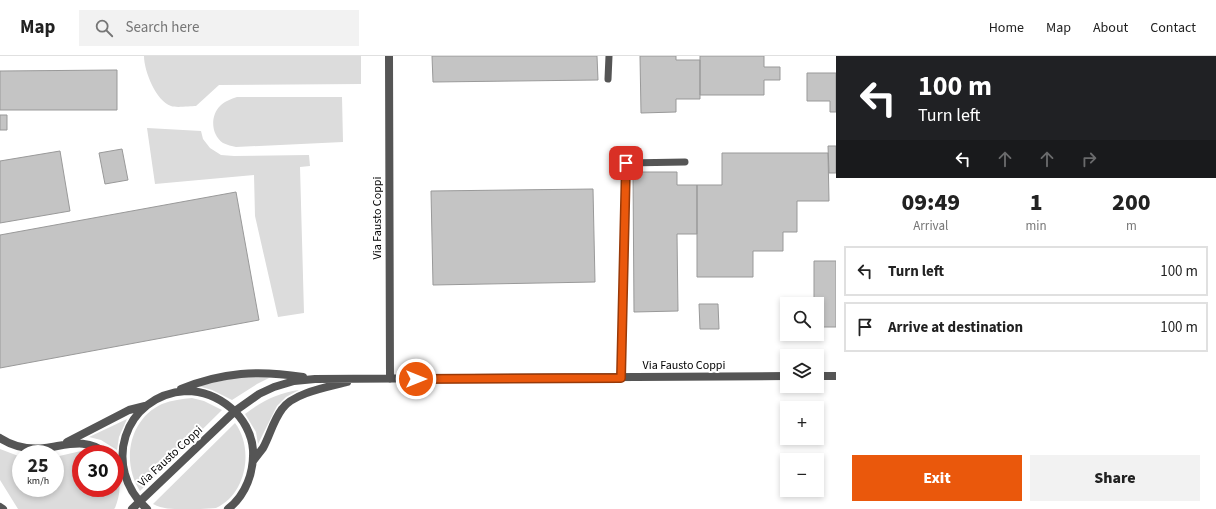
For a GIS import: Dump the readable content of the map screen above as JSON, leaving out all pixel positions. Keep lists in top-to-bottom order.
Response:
{
  "streets": {
    "street": ["Via Fausto Coppi"]
  },
  "page": {
    "header": "Map",
    "search": "Search here",
    "nav": [
      "Home",
      "Map",
      "About",
      "Contact"
    ],
    "turn": ["100 m", "Turn left"],
    "eta": [
      "09:49",
      "Arrival",
      "1",
      "min",
      "200",
      "m"
    ],
    "list": [
      {
        "name": "Turn left",
        "value": "100 m"
      },
      {
        "name": "Arrive at destination",
        "value": "100 m"
      }
    ],
    "map_buttons": ["+", "−"],
    "speed": "25 km/h",
    "limit": "30",
    "buttons": ["Exit", "Share"]
  }
}
